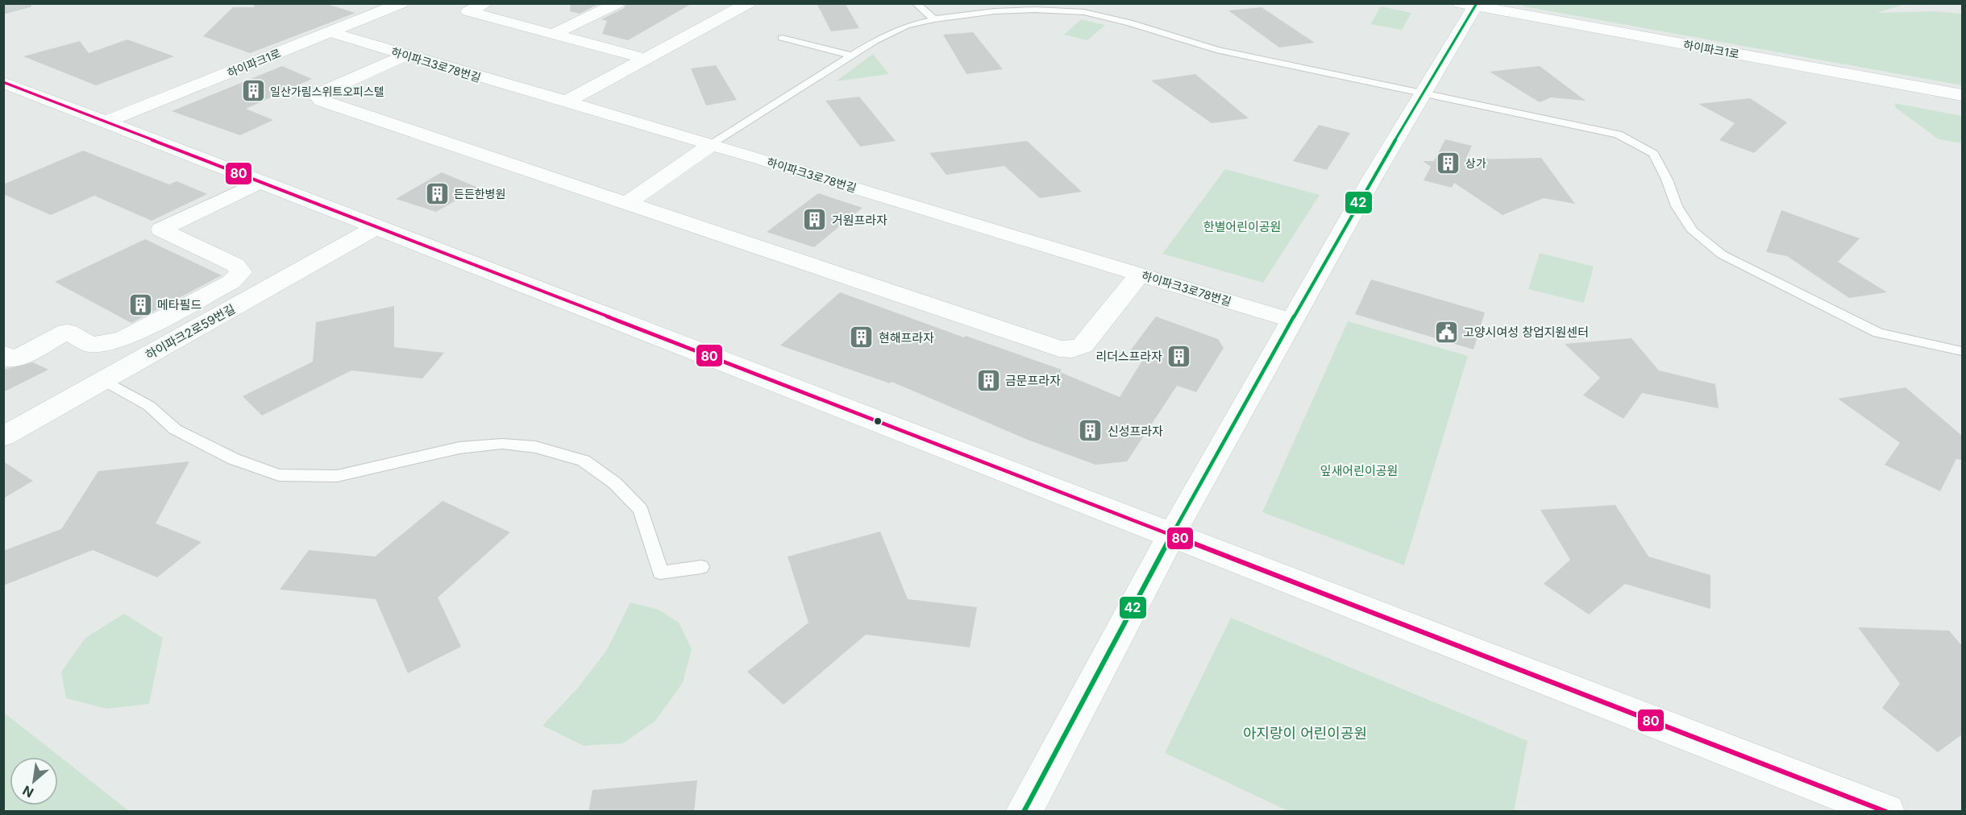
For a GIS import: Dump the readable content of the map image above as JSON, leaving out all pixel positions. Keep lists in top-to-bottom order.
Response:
{
  "streets": {
    "street": ["하이파크1로", "하이파크3로78번길", "하이파크2로59번길"]
  },
  "crossings": [
    ["하이파크1로", "하이파크3로78번길"]
  ],
  "parks": ["한별어린이공원", "잎새어린이공원", "아지랑이 어린이공원"],
  "places": {
    "building": [
      "일산가림스위트오피스텔",
      "상가",
      "든든한병원",
      "거원프라자",
      "메타필드",
      "현해프라자",
      "리더스프라자",
      "금문프라자",
      "신성프라자"
    ],
    "public building": ["고양시여성 창업지원센터"]
  },
  "lines": ["transit line 42", "transit line 80"],
  "north": "bottom left"
}
